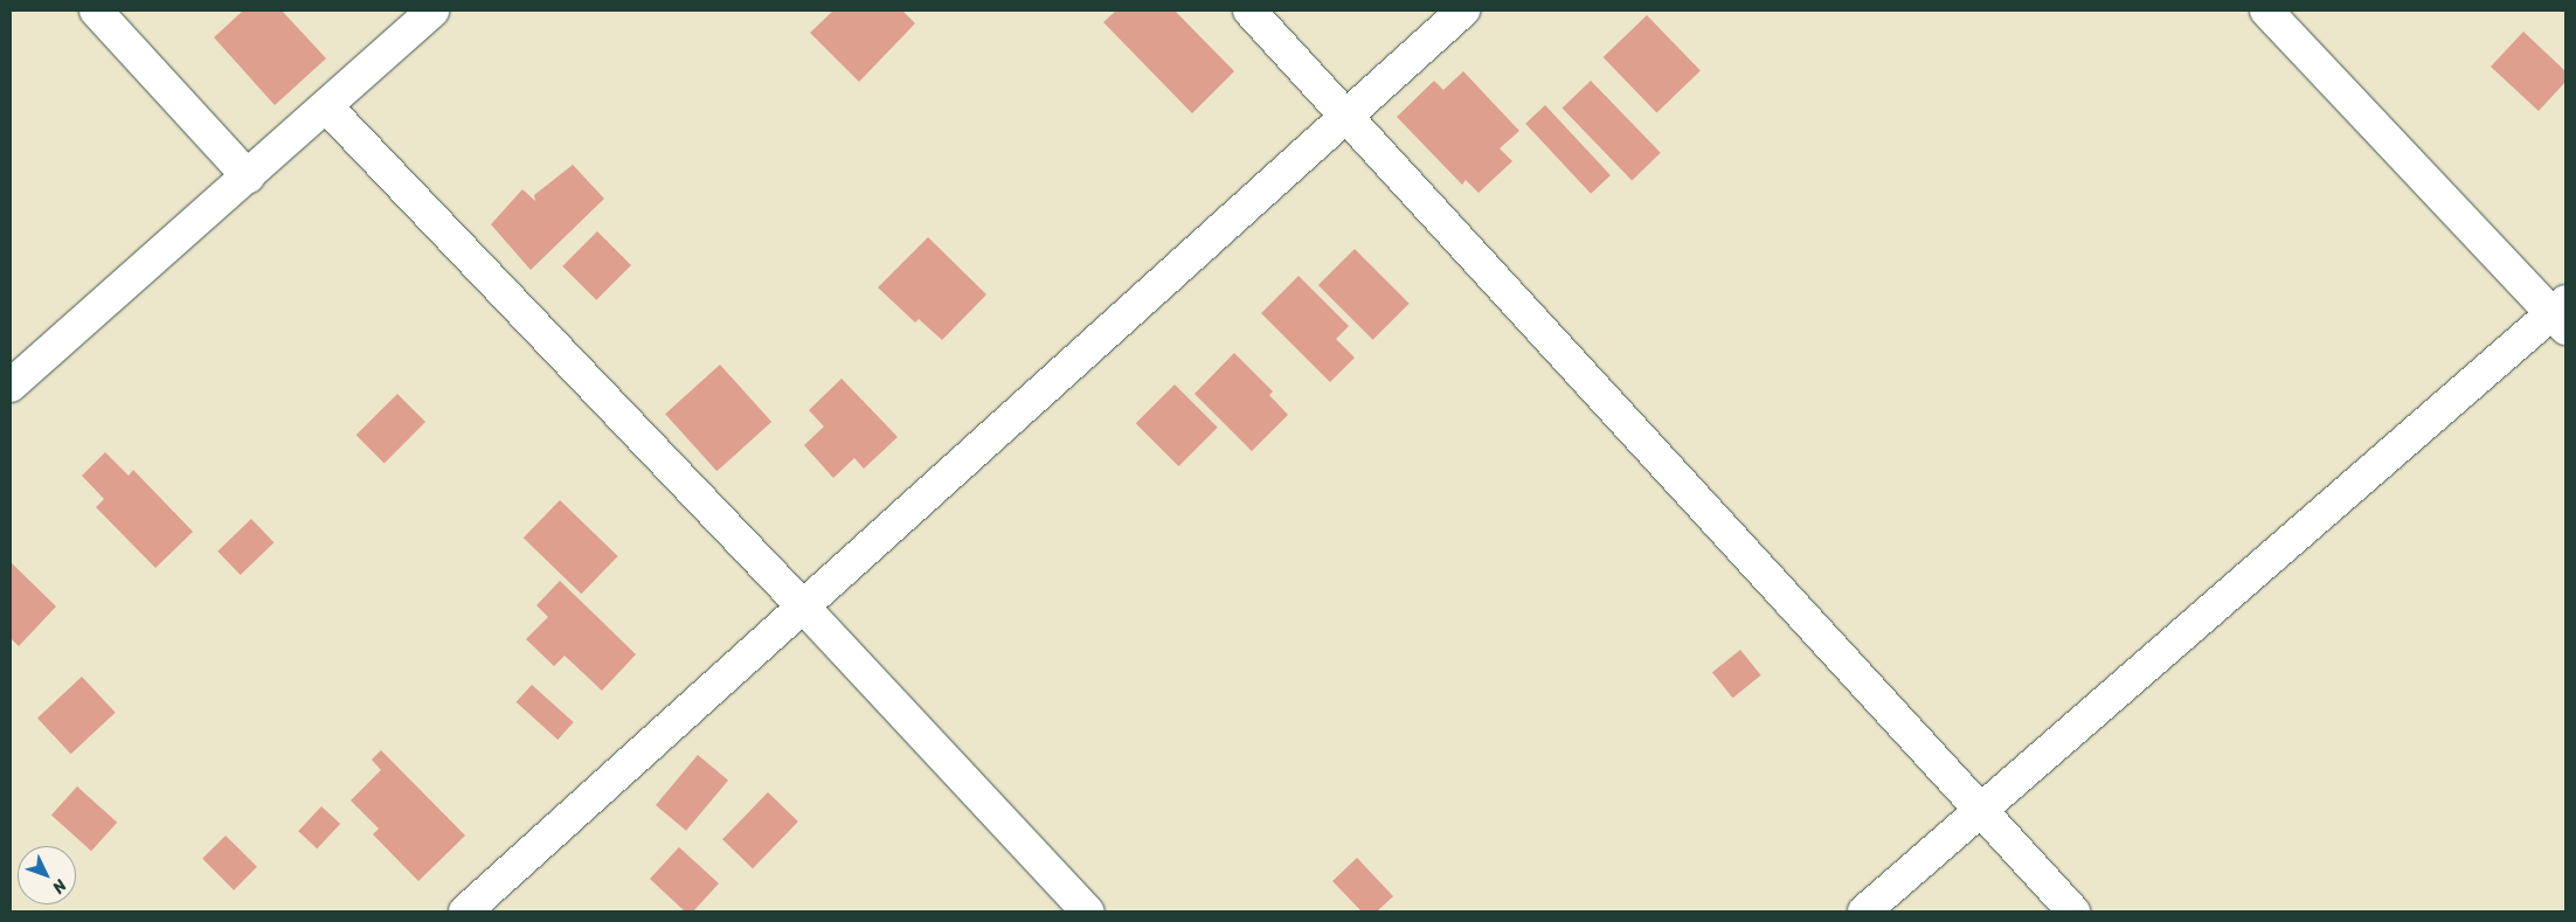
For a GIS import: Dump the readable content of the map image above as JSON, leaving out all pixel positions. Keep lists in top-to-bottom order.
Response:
{
  "north": "bottom right"
}
